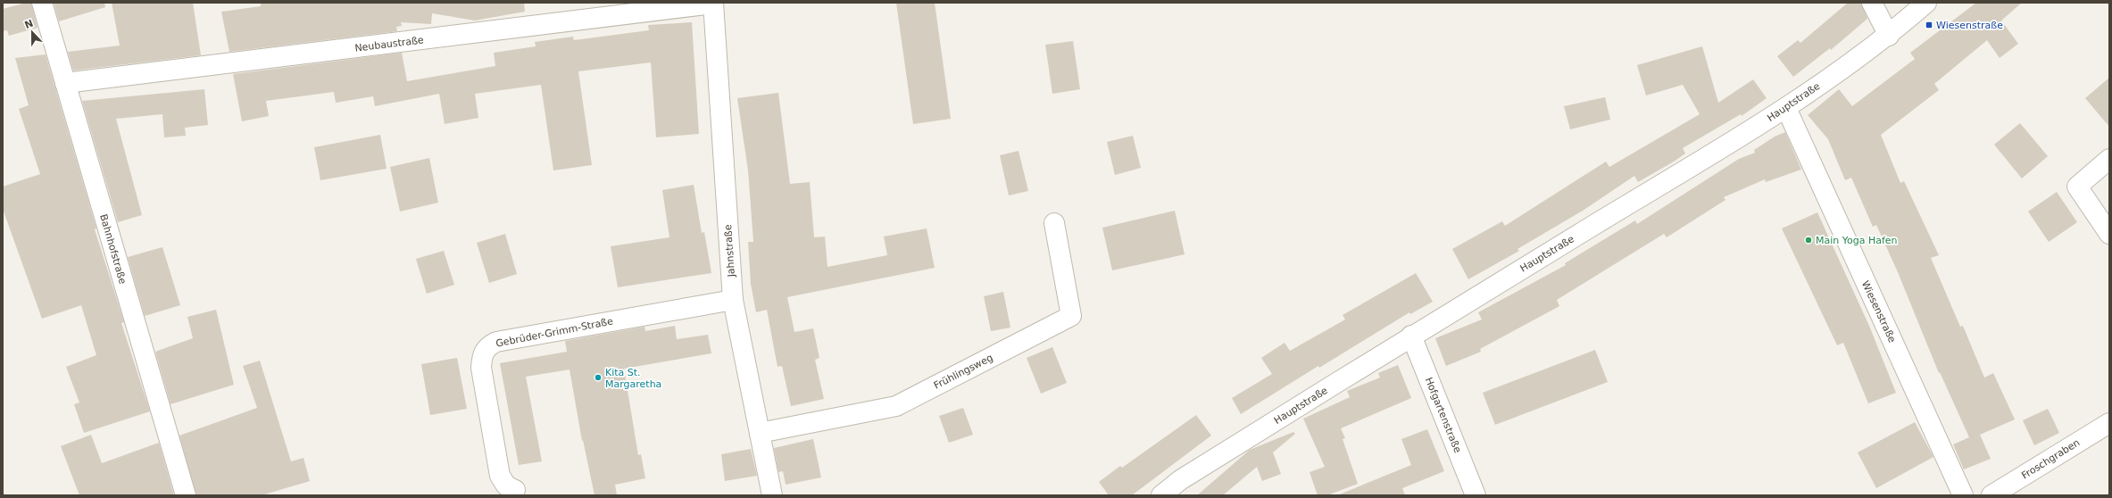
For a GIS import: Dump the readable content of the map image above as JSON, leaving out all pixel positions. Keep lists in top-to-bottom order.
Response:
{
  "streets": {
    "street": [
      "Neubaustraße",
      "Hauptstraße",
      "Bahnhofstraße",
      "Jahnstraße",
      "Wiesenstraße",
      "Gebrüder-Grimm-Straße",
      "Frühlingsweg",
      "Hofgartenstraße",
      "Froschgraben"
    ]
  },
  "crossings": [
    ["Neubaustraße", "Bahnhofstraße"],
    ["Neubaustraße", "Jahnstraße"],
    ["Hauptstraße", "Wiesenstraße"],
    ["Hauptstraße", "Hofgartenstraße"],
    ["Jahnstraße", "Gebrüder-Grimm-Straße"],
    ["Jahnstraße", "Frühlingsweg"]
  ],
  "places": {
    "transit": ["Wiesenstraße"],
    "other": ["Main Yoga Hafen", "Kita St. Margaretha"]
  },
  "north": "top"
}
